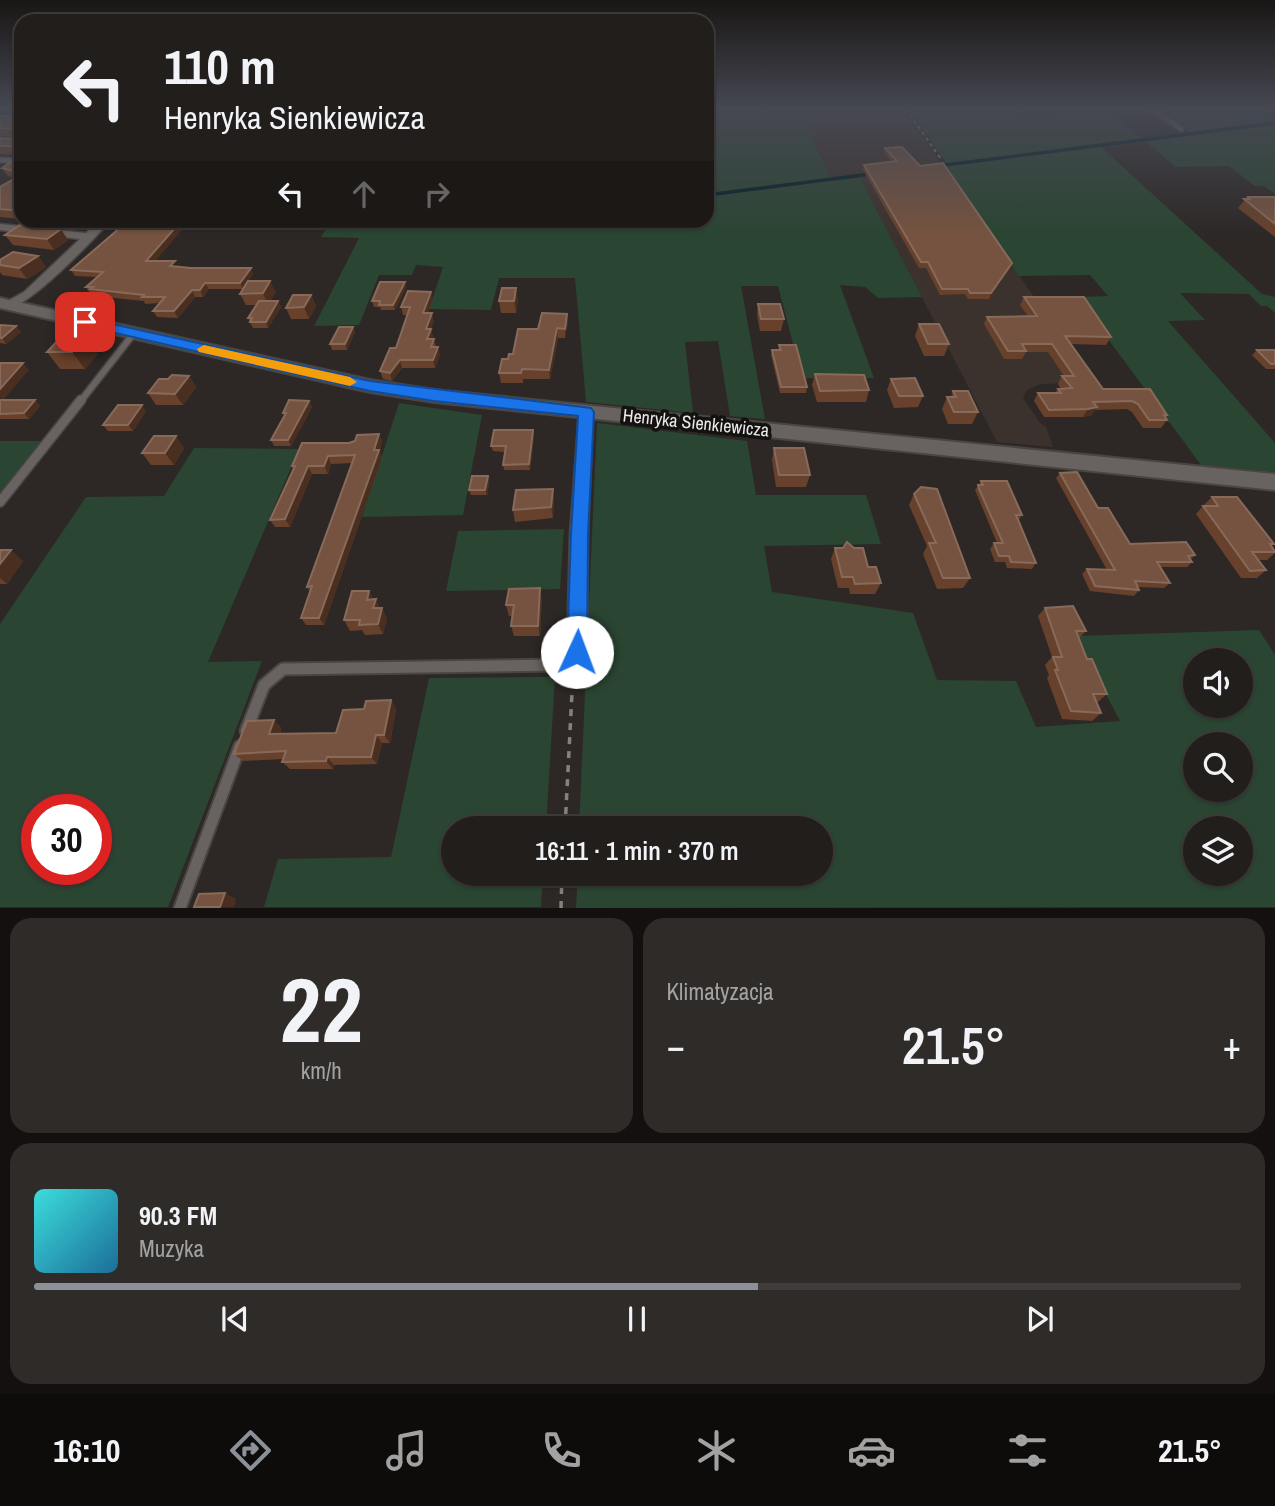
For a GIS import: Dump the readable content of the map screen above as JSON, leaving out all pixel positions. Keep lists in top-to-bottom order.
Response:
{
  "streets": {
    "street": ["Henryka Sienkiewicza"]
  },
  "page": {
    "turn": ["110 m", "Henryka Sienkiewicza"],
    "limit": "30",
    "trip": "16:11 · 1 min · 370 m",
    "tile": [
      ["22", "km/h"],
      "Klimatyzacja"
    ],
    "heat": ["−", "21.5°", "+"],
    "song": ["90.3 FM", "Muzyka"],
    "tabs": ["16:10", "21.5°"]
  }
}
